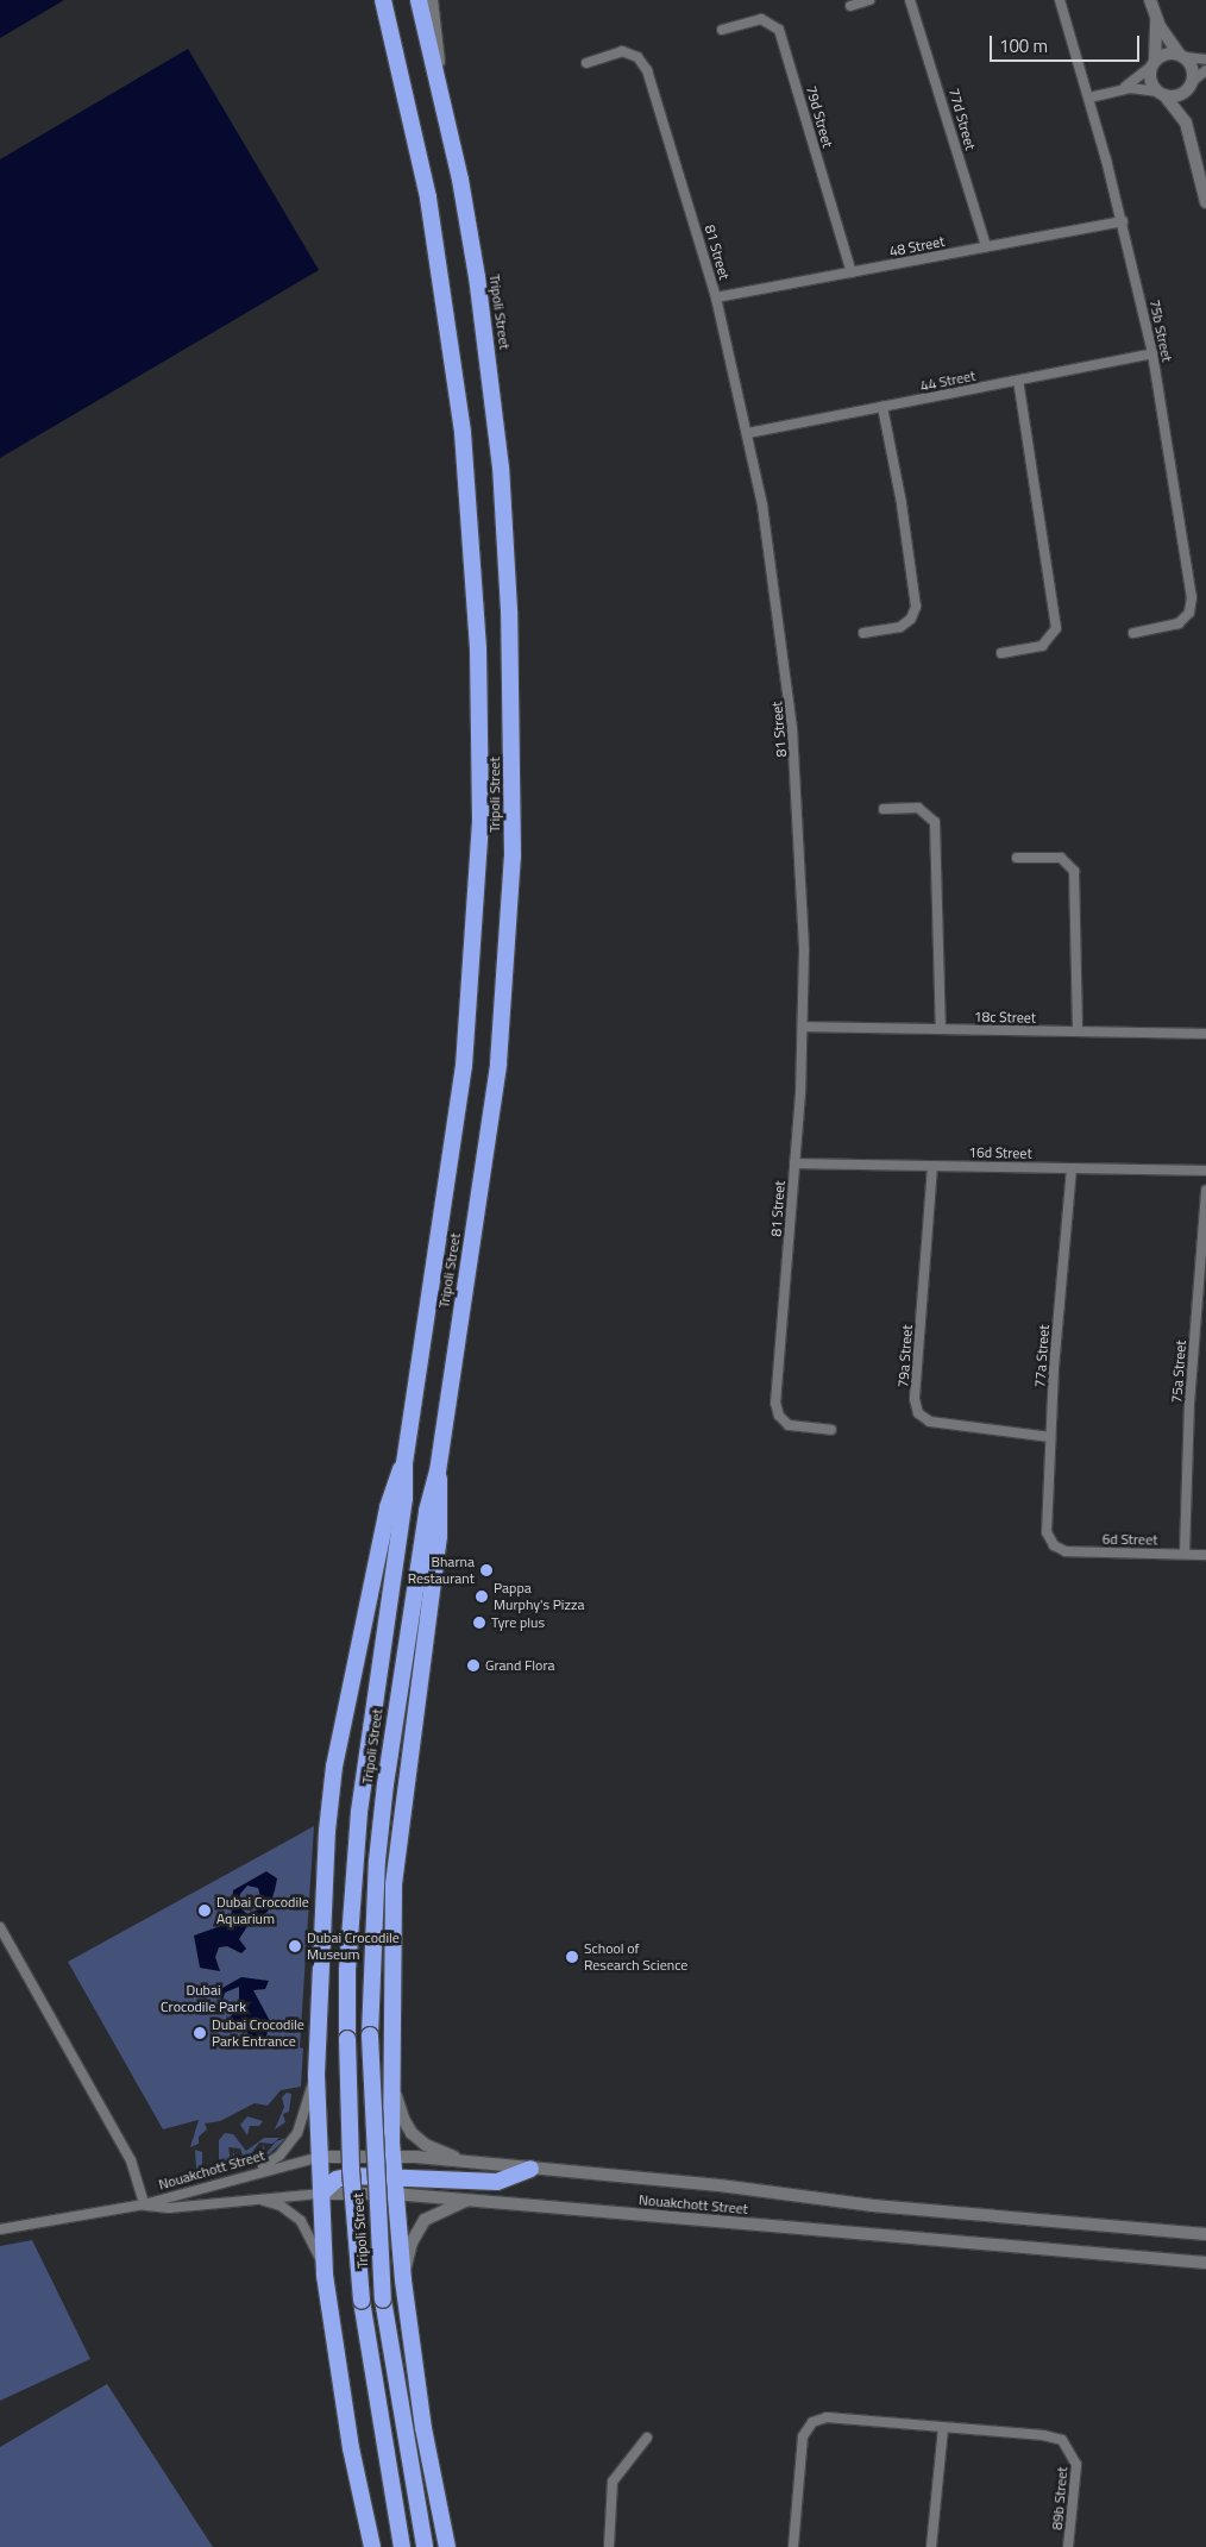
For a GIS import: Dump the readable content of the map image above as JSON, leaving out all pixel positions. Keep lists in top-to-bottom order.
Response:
{
  "streets": {
    "highway": ["Tripoli Street"],
    "street": [
      "79d Street",
      "77d Street",
      "48 Street",
      "81 Street",
      "75b Street",
      "44 Street",
      "18c Street",
      "16d Street",
      "79a Street",
      "77a Street",
      "75a Street",
      "6d Street",
      "Nouakchott Street",
      "89b Street"
    ]
  },
  "crossings": [
    ["79d Street", "48 Street"],
    ["77d Street", "48 Street"],
    ["48 Street", "81 Street"],
    ["48 Street", "75b Street"],
    ["81 Street", "44 Street"],
    ["81 Street", "18c Street"],
    ["81 Street", "16d Street"],
    ["75b Street", "44 Street"],
    ["16d Street", "79a Street"],
    ["16d Street", "77a Street"],
    ["79a Street", "77a Street"],
    ["77a Street", "6d Street"],
    ["75a Street", "6d Street"]
  ],
  "parks": ["Dubai Crocodile Park"],
  "places": [
    "Bharna Restaurant",
    "Pappa Murphy's Pizza",
    "Tyre plus",
    "Grand Flora",
    "Dubai Crocodile Aquarium",
    "Dubai Crocodile Museum",
    "School of Research Science",
    "Dubai Crocodile Park Entrance"
  ],
  "scale_bar": "100 m"
}
